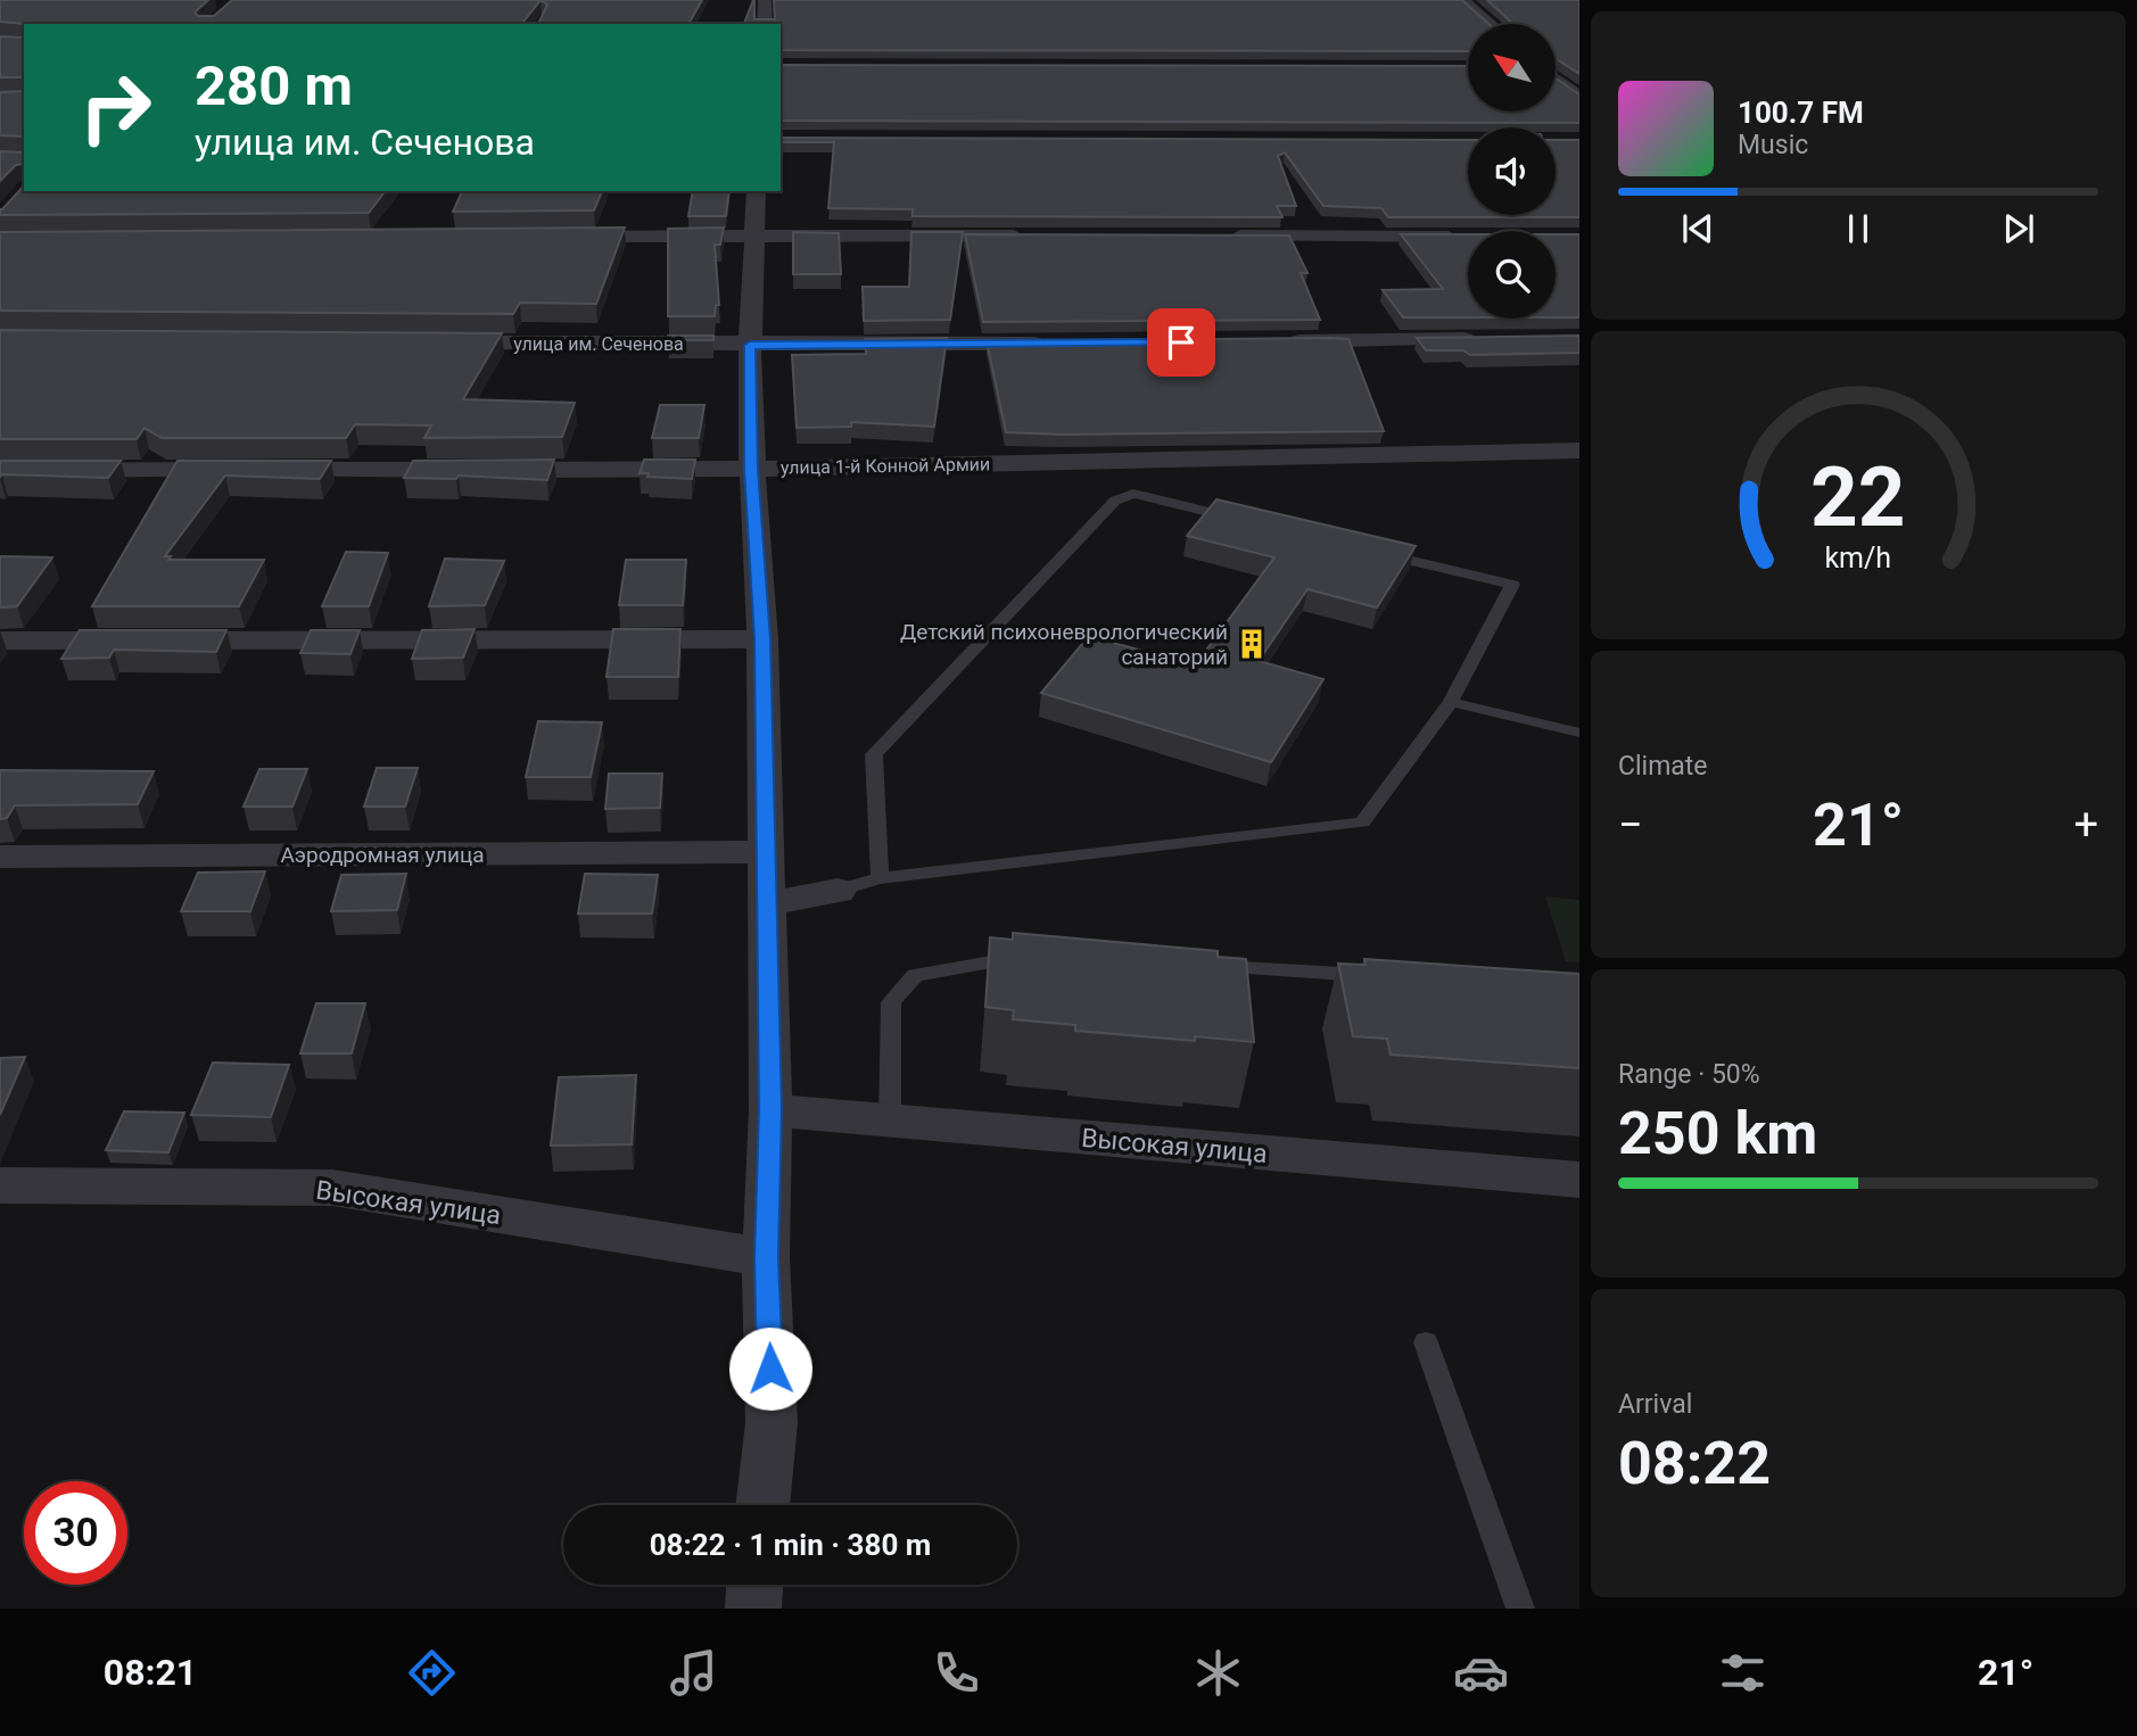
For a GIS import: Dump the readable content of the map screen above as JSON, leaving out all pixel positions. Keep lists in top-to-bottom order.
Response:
{
  "streets": {
    "street": [
      "улица им. Сеченова",
      "улица 1-й Конной Армии",
      "Аэродромная улица",
      "Высокая улица"
    ]
  },
  "places": {
    "building": ["Детский психоневрологический санаторий"]
  },
  "north": "top left",
  "page": {
    "turn": ["280 m", "улица им. Сеченова"],
    "song": ["100.7 FM", "Music"],
    "tile": [
      "Climate",
      ["Range · 50%", "250 km"],
      ["Arrival", "08:22"]
    ],
    "heat": ["−", "21°", "+"],
    "limit": "30",
    "trip": "08:22 · 1 min · 380 m",
    "tabs": ["08:21", "21°"],
    "gauge": ["22", "km/h"]
  }
}
